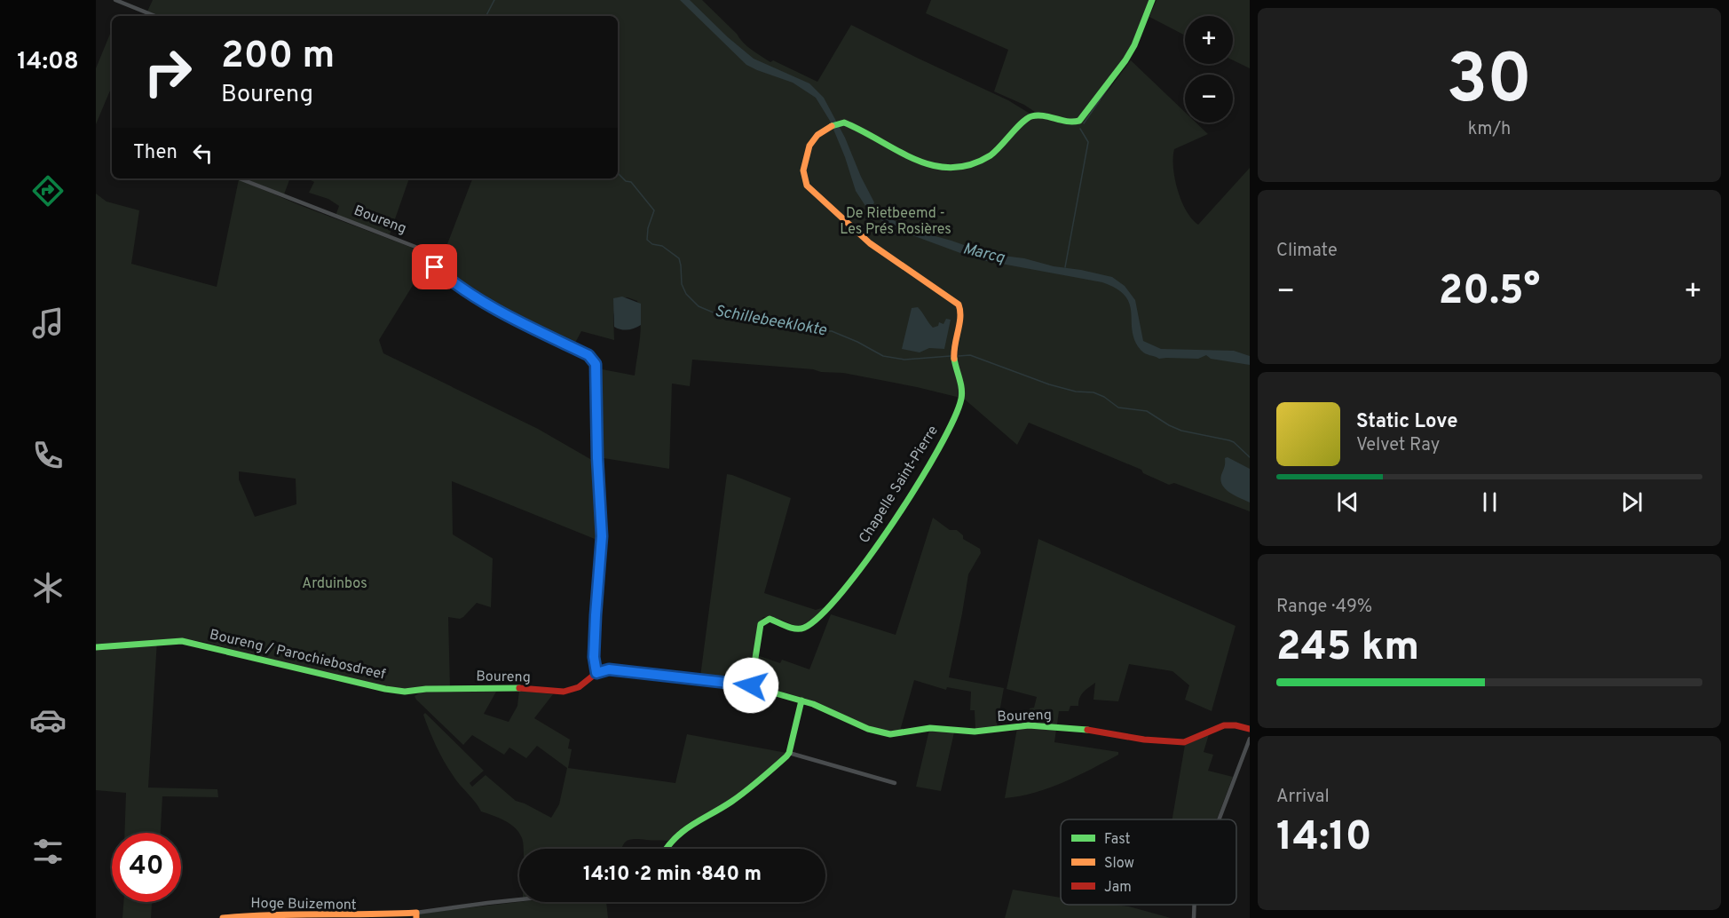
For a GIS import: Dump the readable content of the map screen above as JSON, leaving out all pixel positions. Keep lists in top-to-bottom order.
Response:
{
  "streets": {
    "street": [
      "Boureng",
      "Chapelle Saint-Pierre",
      "Boureng / Parochiebosdreef",
      "Hoge Buizemont"
    ]
  },
  "crossings": [
    ["Boureng", "Chapelle Saint-Pierre"],
    ["Boureng", "Boureng / Parochiebosdreef"]
  ],
  "water": ["Marcq", "Schillebeeklokte"],
  "parks": ["De Rietbeemd - Les Prés Rosières", "Arduinbos"],
  "legend": ["Fast", "Slow", "Jam"],
  "page": {
    "tabs": "14:08",
    "tile": [
      ["30", "km/h"],
      "Climate",
      ["Range · 49%", "245 km"],
      ["Arrival", "14:10"]
    ],
    "map_buttons": ["+", "−"],
    "turn": ["200 m", "Boureng"],
    "then": "Then",
    "heat": ["−", "20.5°", "+"],
    "song": ["Static Love", "Velvet Ray"],
    "limit": "40",
    "trip": "14:10 · 2 min · 840 m"
  }
}
